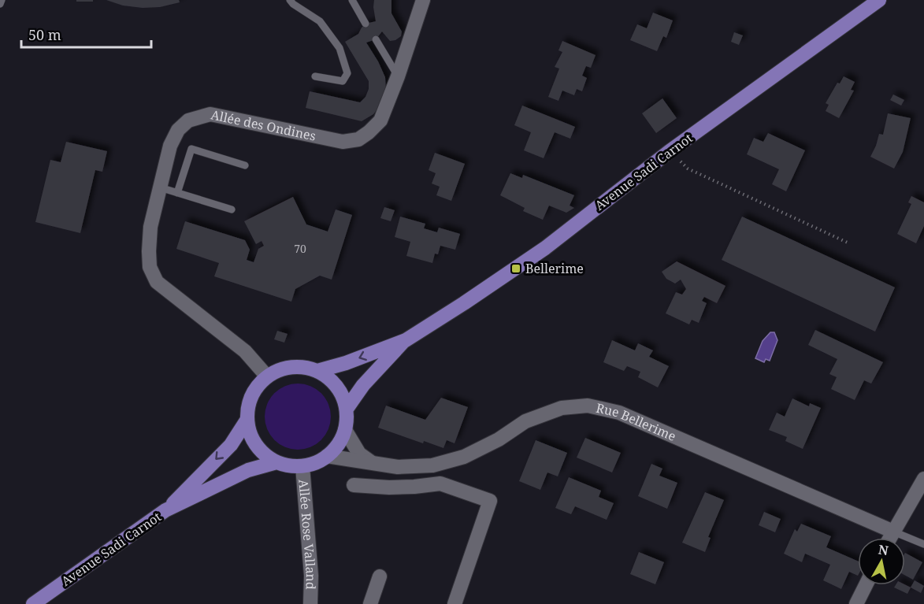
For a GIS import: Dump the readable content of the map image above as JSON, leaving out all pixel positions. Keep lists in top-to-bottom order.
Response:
{
  "streets": {
    "main road": ["Avenue Sadi Carnot"],
    "street": ["Allée des Ondines", "Rue Bellerime", "Allée Rose Valland"]
  },
  "crossings": [
    ["Allée des Ondines", "Avenue Sadi Carnot"],
    ["Allée des Ondines", "Rue Bellerime"],
    ["Allée des Ondines", "Allée Rose Valland"],
    ["Avenue Sadi Carnot", "Rue Bellerime"],
    ["Avenue Sadi Carnot", "Allée Rose Valland"],
    ["Rue Bellerime", "Allée Rose Valland"]
  ],
  "places": {
    "transit": ["Bellerime"]
  },
  "house_numbers": ["70"],
  "scale_bar": "50 m",
  "north": "top"
}
